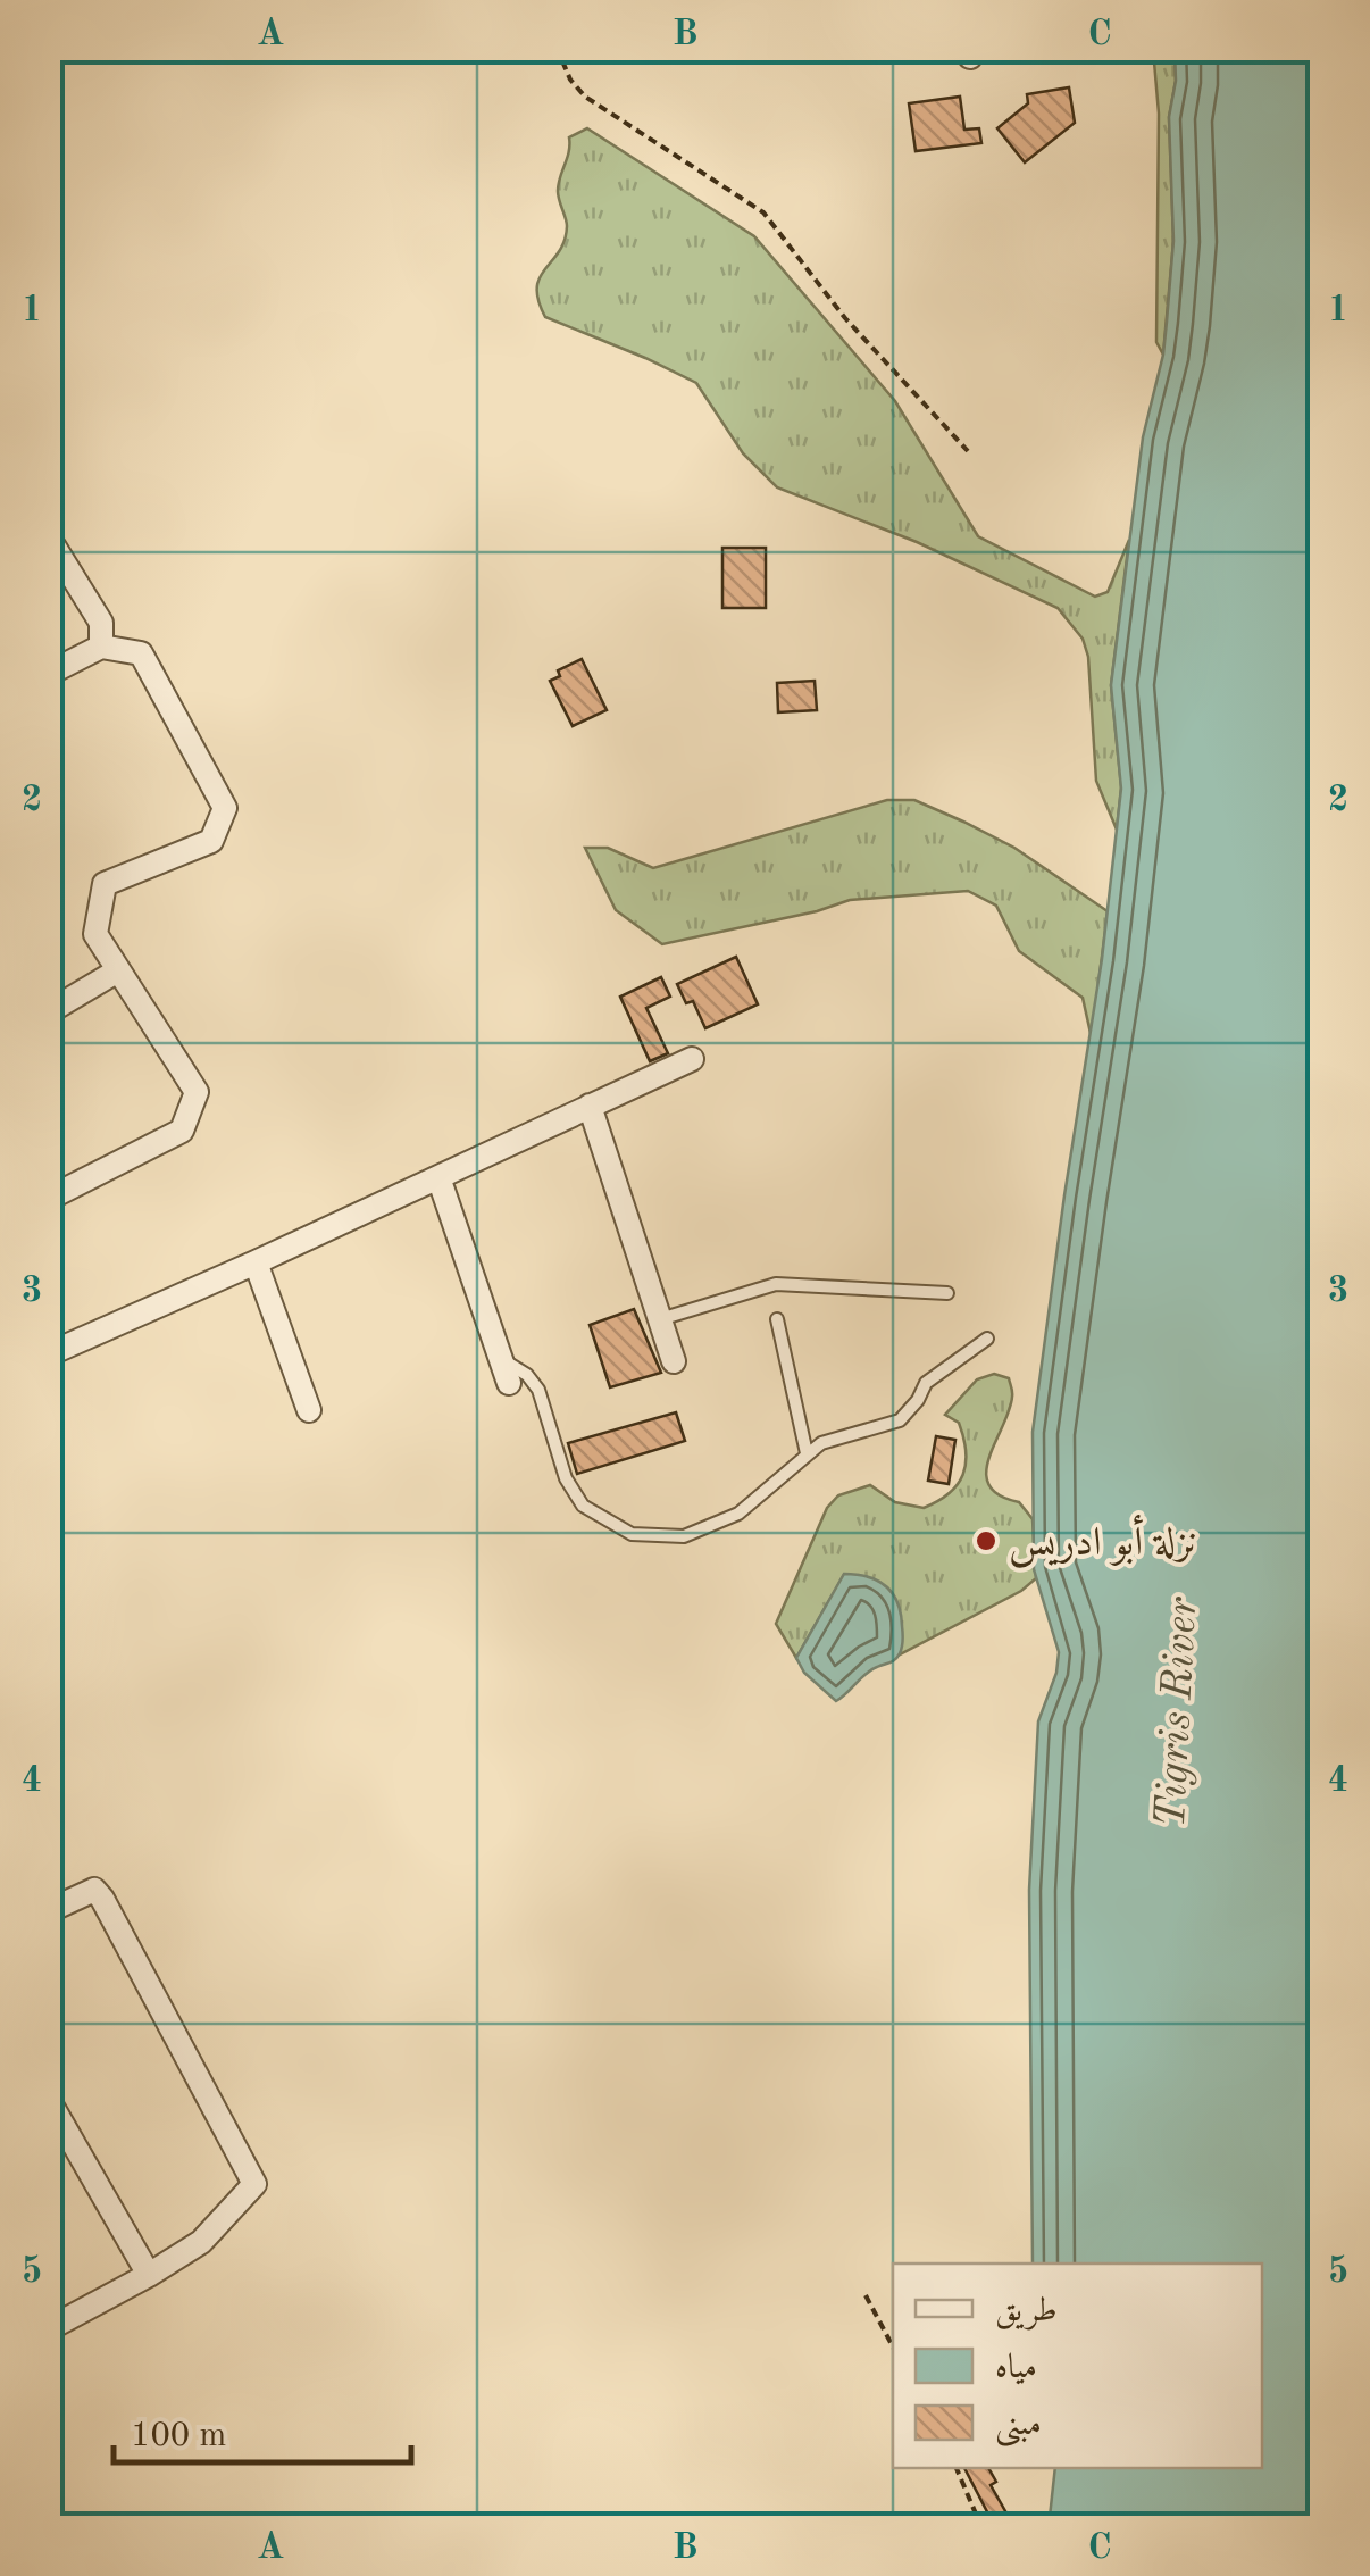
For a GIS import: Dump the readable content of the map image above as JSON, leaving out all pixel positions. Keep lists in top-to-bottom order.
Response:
{
  "water": ["Tigris River"],
  "places": ["نزلة أبو ادريس"],
  "legend": ["طريق", "مياه", "مبنى"],
  "scale_bar": "100 m",
  "grid": {
    "columns": ["A", "B", "C"],
    "rows": [
      "1",
      "2",
      "3",
      "4",
      "5"
    ]
  }
}
